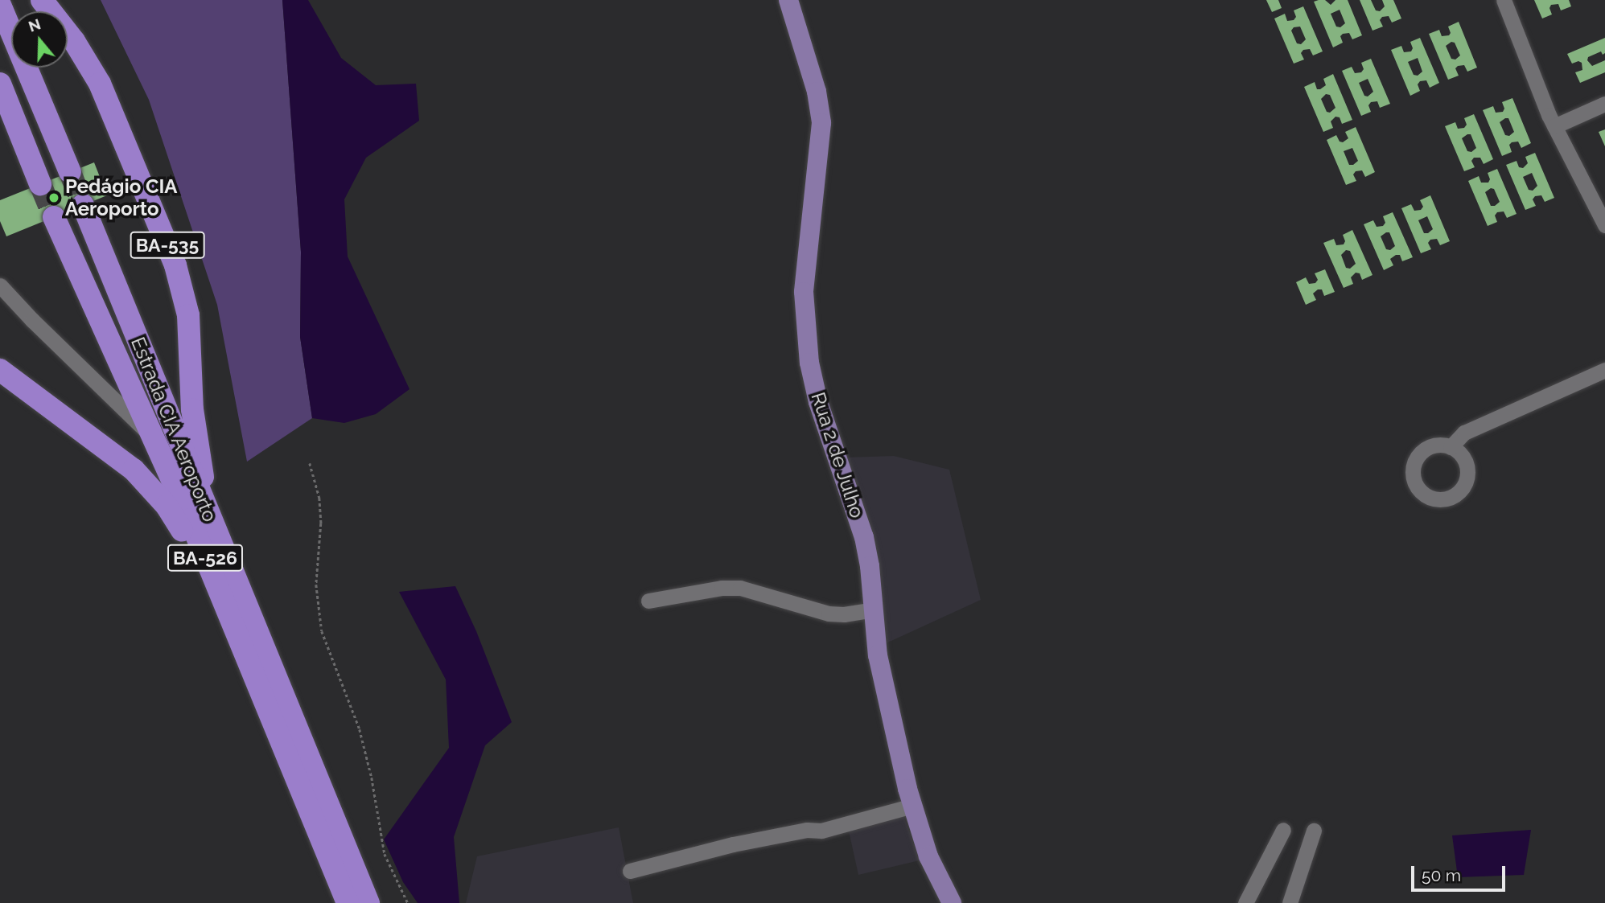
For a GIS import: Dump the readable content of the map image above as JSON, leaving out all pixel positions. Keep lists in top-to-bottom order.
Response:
{
  "streets": {
    "highway": ["BA-535", "Estrada CIA Aeroporto", "BA-526"],
    "main road": ["Rua 2 de Julho"]
  },
  "crossings": [
    ["BA-535", "Estrada CIA Aeroporto"],
    ["Estrada CIA Aeroporto", "BA-526"]
  ],
  "places": ["Pedágio CIA Aeroporto"],
  "scale_bar": "50 m",
  "north": "top"
}
